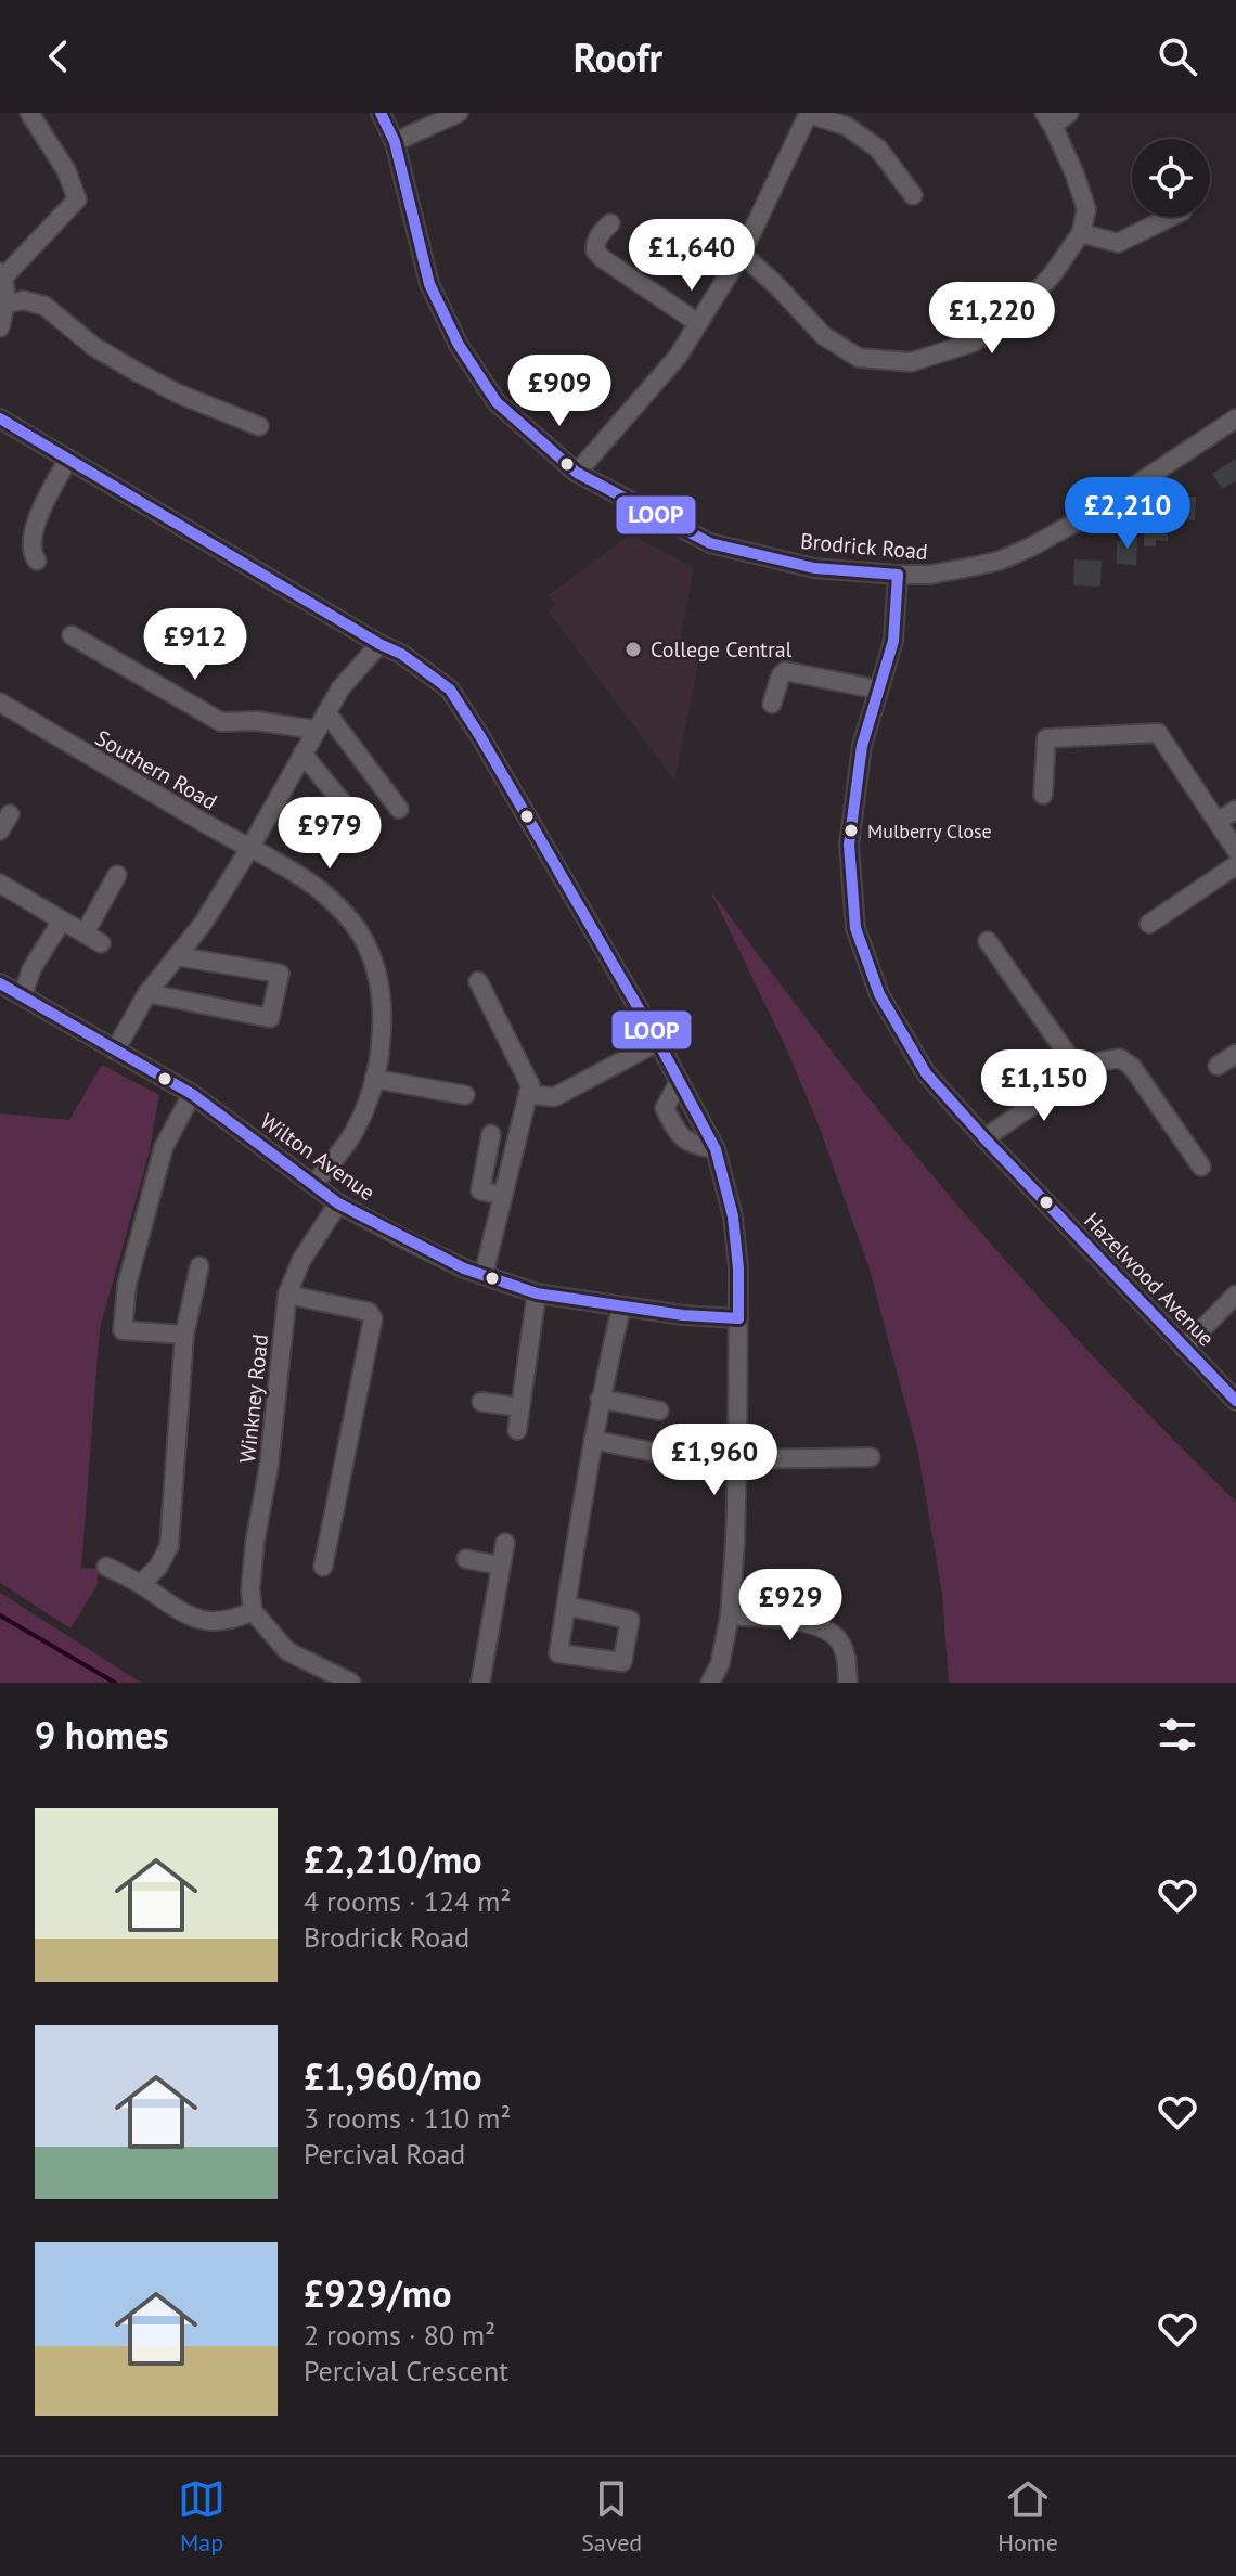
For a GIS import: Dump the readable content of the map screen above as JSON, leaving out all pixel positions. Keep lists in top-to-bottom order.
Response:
{
  "streets": {
    "street": [
      "Brodrick Road",
      "Southern Road",
      "Wilton Avenue",
      "Hazelwood Avenue",
      "Winkney Road"
    ]
  },
  "crossings": [
    ["Brodrick Road", "Hazelwood Avenue"],
    ["Southern Road", "Wilton Avenue"],
    ["Wilton Avenue", "Winkney Road"]
  ],
  "places": ["College Central", "Mulberry Close"],
  "lines": ["transit line LOOP"],
  "page": {
    "header": "Roofr",
    "price": [
      "£1,640",
      "£1,220",
      "£909",
      "£2,210",
      "£912",
      "£979",
      "£1,150",
      "£1,960",
      "£929"
    ],
    "heading": "9 homes",
    "list": [
      {
        "name": "£2,210/mo",
        "note": "4 rooms · 124 m² · Brodrick Road"
      },
      {
        "name": "£1,960/mo",
        "note": "3 rooms · 110 m² · Percival Road"
      },
      {
        "name": "£929/mo",
        "note": "2 rooms · 80 m² · Percival Crescent"
      }
    ],
    "tabs": ["Map", "Saved", "Home"]
  }
}
